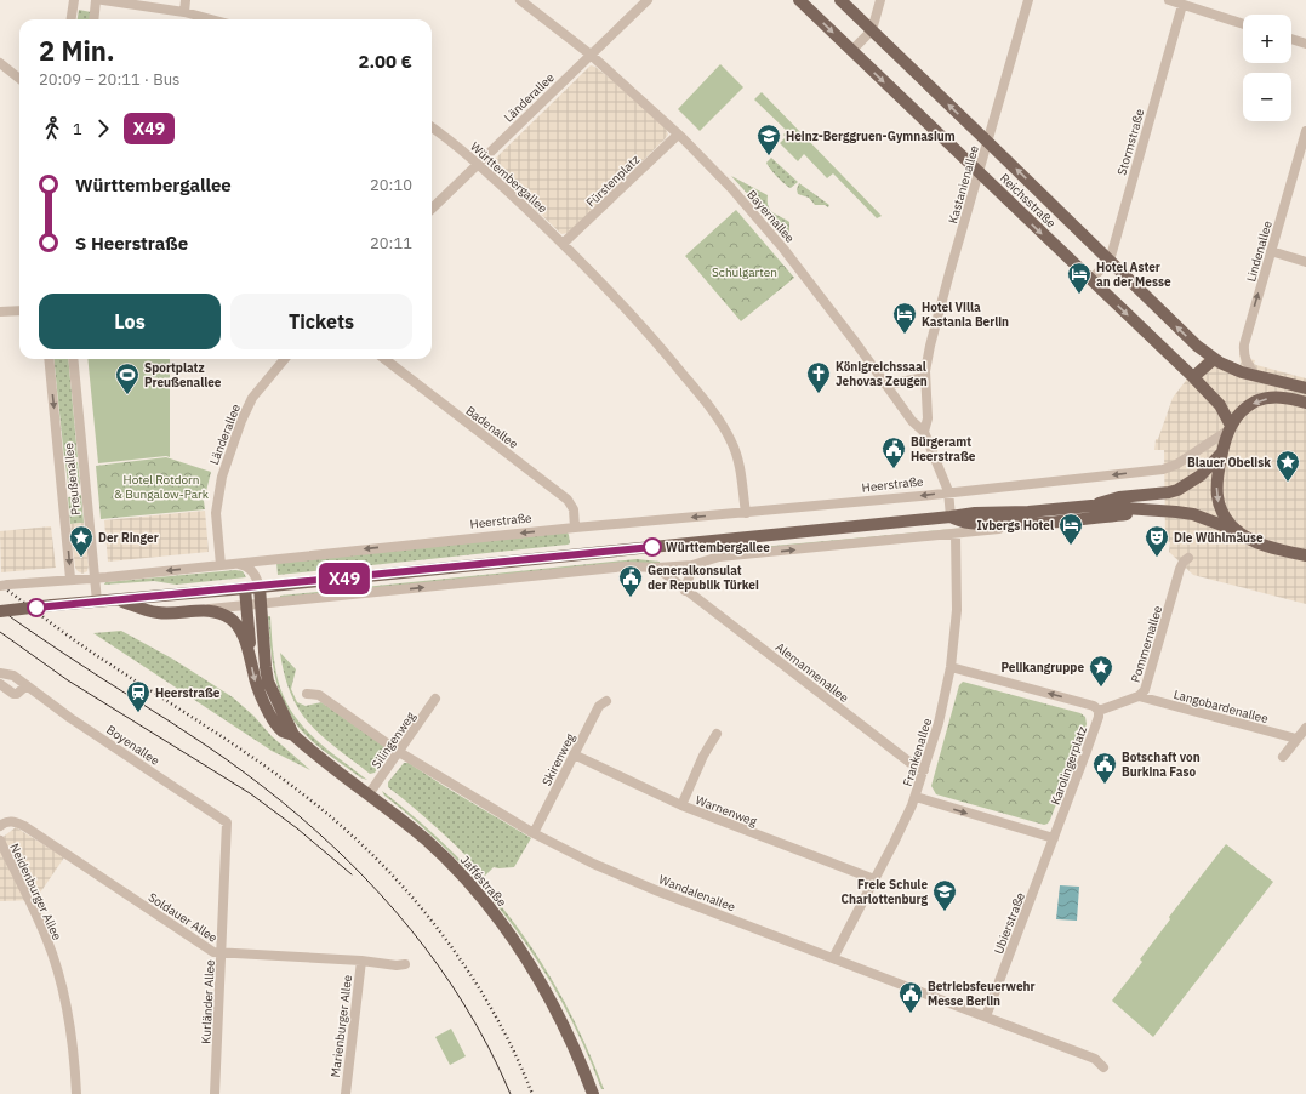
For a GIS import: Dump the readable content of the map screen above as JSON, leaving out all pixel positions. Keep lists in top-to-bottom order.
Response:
{
  "streets": {
    "main road": ["Reichsstraße", "Jafféstraße"],
    "street": [
      "Länderallee",
      "Stormstraße",
      "Württembergallee",
      "Fürstenplatz",
      "Kastanienallee",
      "Bayernallee",
      "Lindenallee",
      "Badenallee",
      "Preußenallee",
      "Heerstraße",
      "Pommernallee",
      "Alemannenallee",
      "Langobardenallee",
      "Silingenweg",
      "Boyenallee",
      "Frankenallee",
      "Skirenweg",
      "Karolingerplatz",
      "Warnenweg",
      "Neidenburger Allee",
      "Wandalenallee",
      "Soldauer Allee",
      "Ubierstraße",
      "Kurländer Allee",
      "Marienburger Allee"
    ]
  },
  "crossings": [
    ["Länderallee", "Württembergallee"],
    ["Länderallee", "Bayernallee"],
    ["Länderallee", "Heerstraße"],
    ["Stormstraße", "Reichsstraße"],
    ["Württembergallee", "Fürstenplatz"],
    ["Württembergallee", "Heerstraße"],
    ["Fürstenplatz", "Bayernallee"],
    ["Kastanienallee", "Reichsstraße"],
    ["Kastanienallee", "Bayernallee"],
    ["Reichsstraße", "Lindenallee"],
    ["Reichsstraße", "Heerstraße"],
    ["Bayernallee", "Heerstraße"],
    ["Badenallee", "Heerstraße"],
    ["Preußenallee", "Heerstraße"],
    ["Heerstraße", "Jafféstraße"],
    ["Pommernallee", "Langobardenallee"],
    ["Pommernallee", "Karolingerplatz"],
    ["Alemannenallee", "Frankenallee"],
    ["Silingenweg", "Jafféstraße"],
    ["Silingenweg", "Wandalenallee"],
    ["Boyenallee", "Kurländer Allee"],
    ["Frankenallee", "Warnenweg"],
    ["Frankenallee", "Wandalenallee"],
    ["Skirenweg", "Warnenweg"],
    ["Skirenweg", "Wandalenallee"],
    ["Karolingerplatz", "Ubierstraße"],
    ["Wandalenallee", "Ubierstraße"],
    ["Soldauer Allee", "Kurländer Allee"],
    ["Soldauer Allee", "Marienburger Allee"]
  ],
  "one_way": ["Lindenallee"],
  "parks": ["Schulgarten", "Hotel Rotdorn & Bungalow-Park"],
  "places": {
    "school or university": ["Heinz-Berggruen-Gymnasium", "Freie Schule Charlottenburg"],
    "hotel": ["Hotel Aster an der Messe", "Hotel Villa Kastania Berlin", "Ivbergs Hotel"],
    "church": ["Königreichssaal Jehovas Zeugen"],
    "sports": ["Sportplatz Preußenallee"],
    "public building": [
      "Bürgeramt Heerstraße",
      "Generalkonsulat der Republik Türkei",
      "Botschaft von Burkina Faso",
      "Betriebsfeuerwehr Messe Berlin"
    ],
    "place": ["Blauer Obelisk", "Der Ringer", "Pelikangruppe"],
    "other": ["Württembergallee"],
    "theatre": ["Die Wühlmäuse"],
    "station": ["Heerstraße"]
  },
  "lines": ["bus line X49"],
  "page": {
    "on_map": "X49",
    "map_buttons": ["+", "−"],
    "heading": ["2 Min.", "20:09 – 20:11 · Bus", "2.00 €"],
    "legs": ["1", "X49"],
    "list": [
      {
        "name": "Württembergallee",
        "value": "20:10"
      },
      {
        "name": "S Heerstraße",
        "value": "20:11"
      }
    ],
    "buttons": ["Los", "Tickets"]
  }
}
